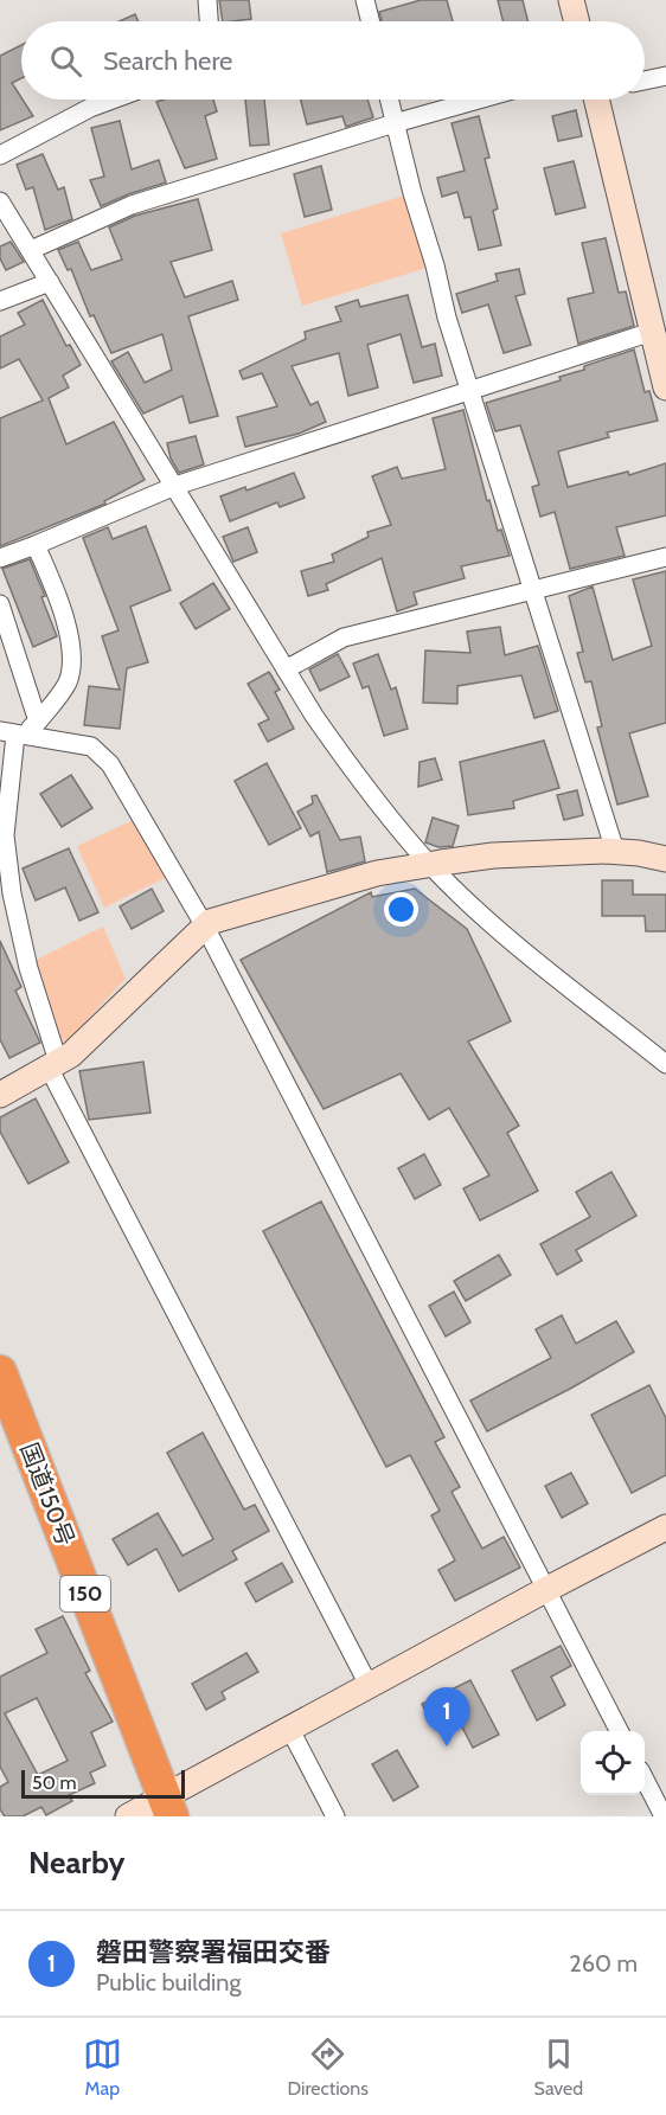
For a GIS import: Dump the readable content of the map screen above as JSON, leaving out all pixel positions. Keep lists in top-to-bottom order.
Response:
{
  "streets": {
    "highway": ["国道150号", "150"]
  },
  "scale_bar": "50 m",
  "page": {
    "search": "Search here",
    "pins": "1",
    "scale": "50 m",
    "heading": "Nearby",
    "list": [
      {
        "mark": "1",
        "name": "磐田警察署福田交番",
        "note": "Public building",
        "value": "260 m"
      }
    ],
    "nav": ["Map", "Directions", "Saved"]
  }
}
